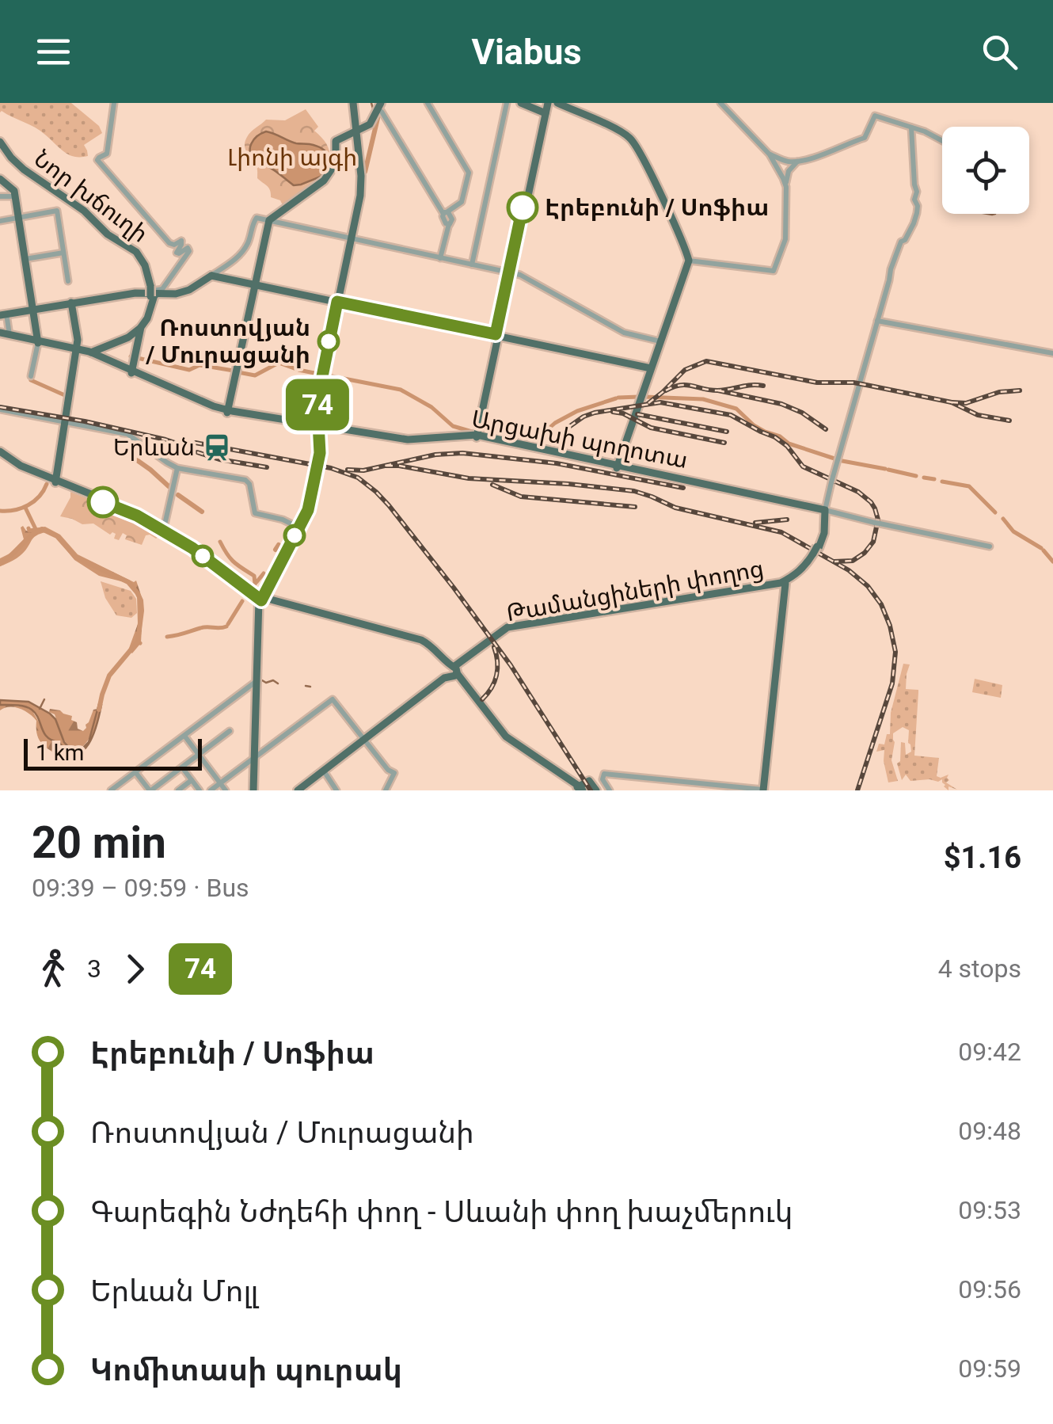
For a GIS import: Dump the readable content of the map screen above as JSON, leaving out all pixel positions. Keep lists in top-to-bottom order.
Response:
{
  "streets": {
    "main road": ["Նոր խճուղի", "Արցախի պողոտա", "Թամանցիների փողոց"]
  },
  "parks": ["Լիոնի այգի"],
  "places": {
    "other": ["Էրեբունի / Սոֆիա", "Ռոստովյան / Մուրացանի"],
    "station": ["Երևան"]
  },
  "lines": ["bus line 74"],
  "scale_bar": "1 km",
  "page": {
    "header": "Viabus",
    "on_map": "74",
    "scale": "1 km",
    "heading": ["20 min", "09:39 – 09:59 · Bus", "$1.16"],
    "legs": ["3", "74", "4 stops"],
    "list": [
      {
        "name": "Էրեբունի / Սոֆիա",
        "value": "09:42"
      },
      {
        "name": "Ռոստովյան / Մուրացանի",
        "value": "09:48"
      },
      {
        "name": "Գարեգին Նժդեհի փող - Սևանի փող խաչմերուկ",
        "value": "09:53"
      },
      {
        "name": "Երևան Մոլլ",
        "value": "09:56"
      },
      {
        "name": "Կոմիտասի պուրակ",
        "value": "09:59"
      }
    ]
  }
}
